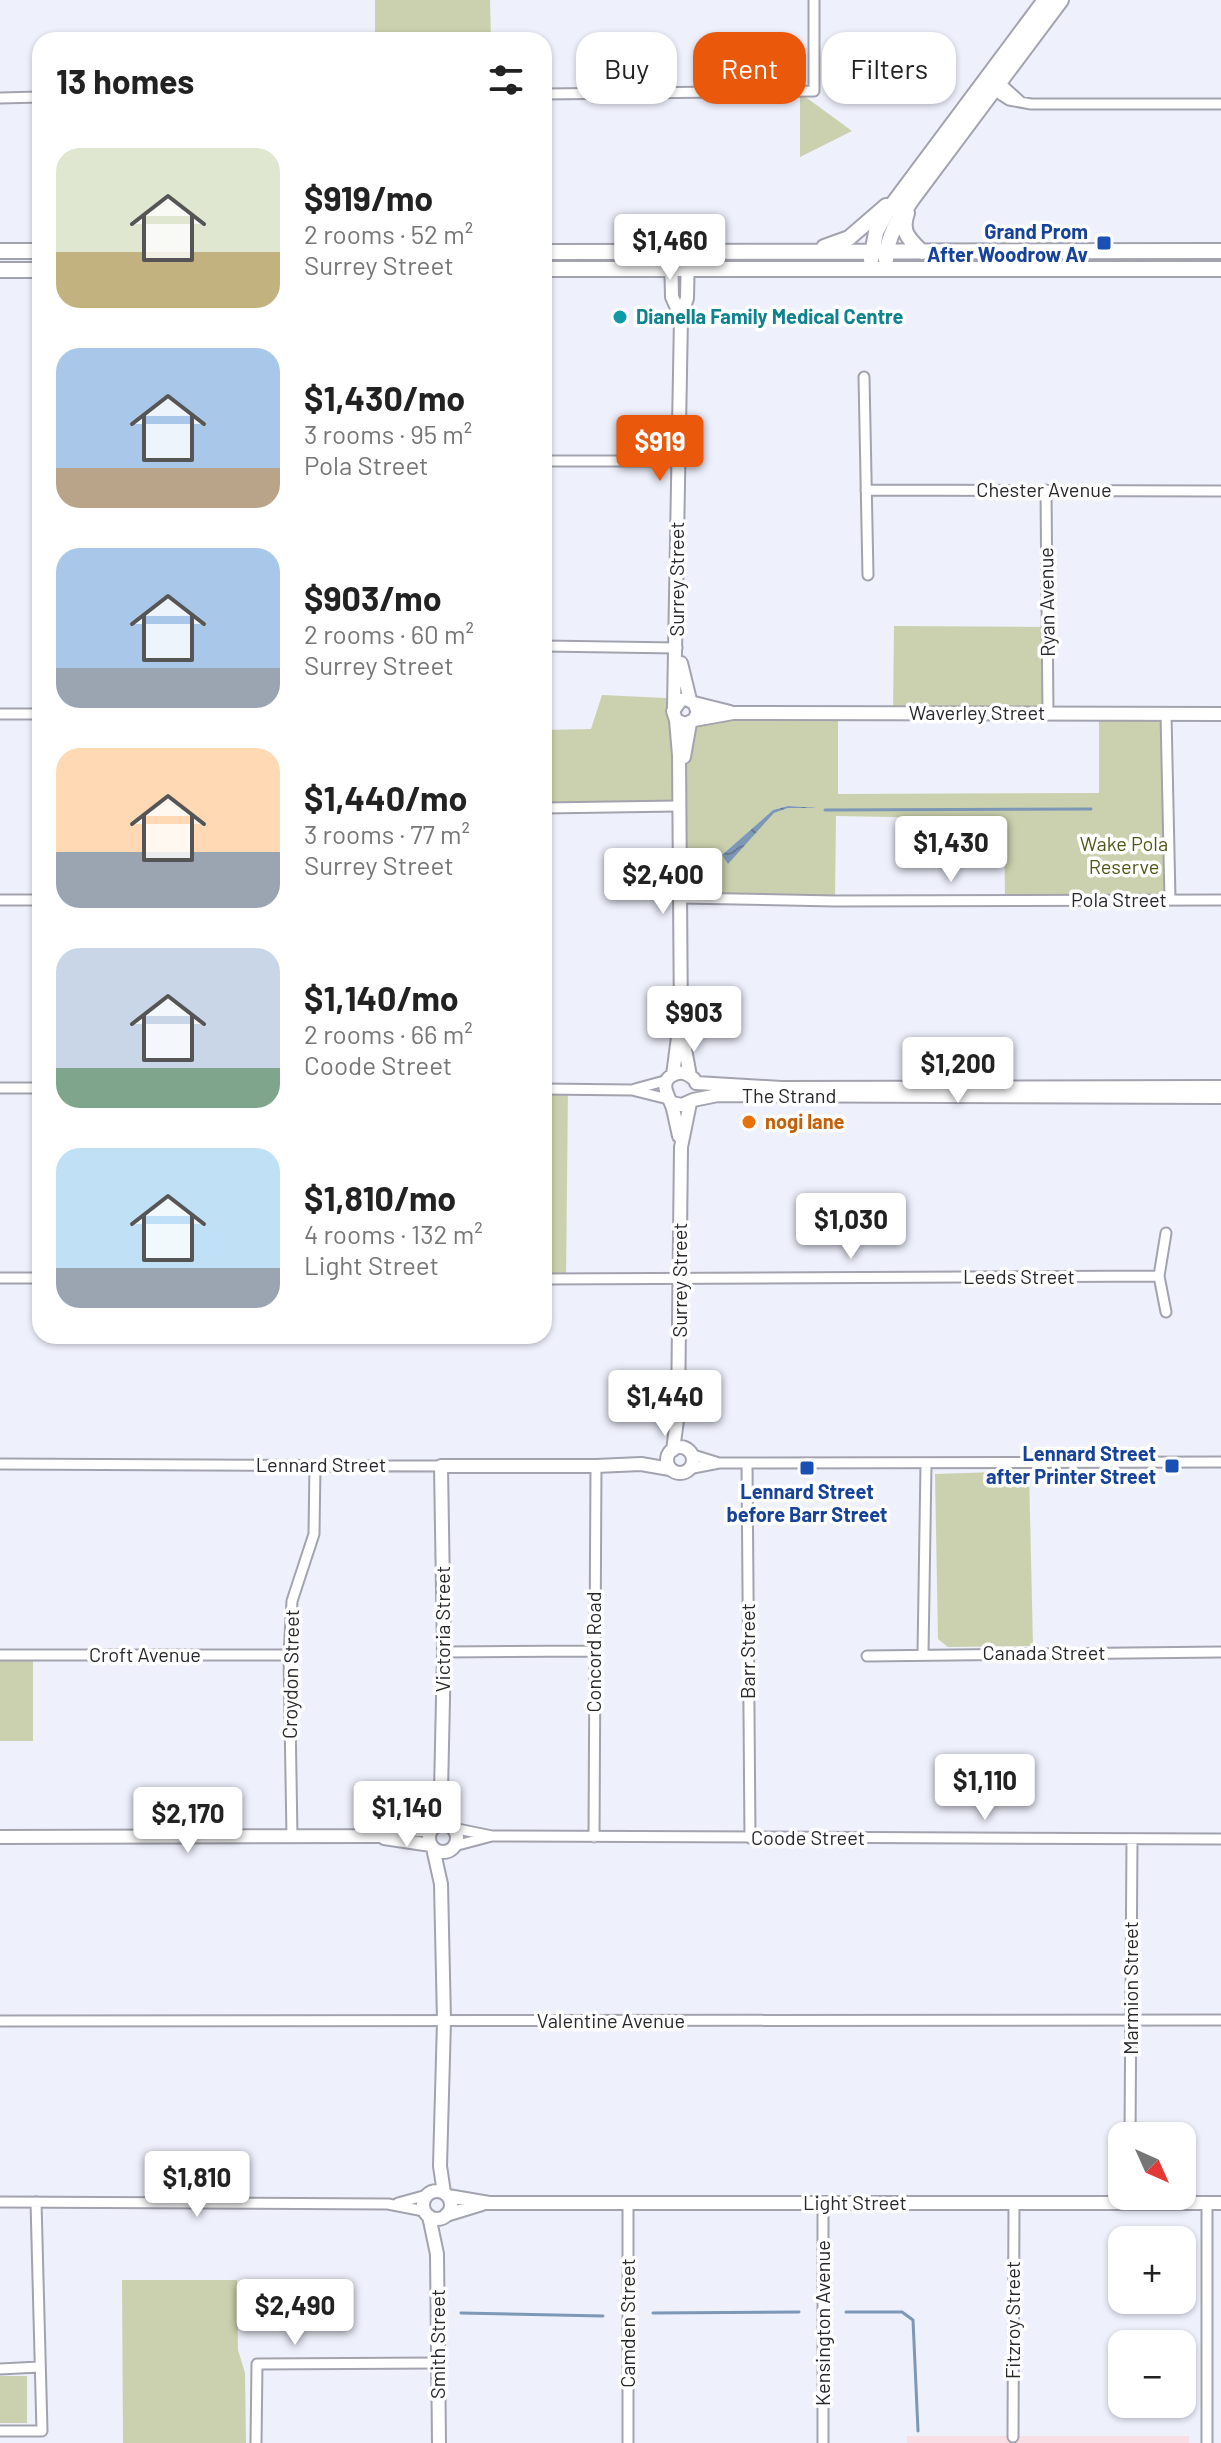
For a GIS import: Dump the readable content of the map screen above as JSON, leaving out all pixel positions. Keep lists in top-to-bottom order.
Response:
{
  "streets": {
    "street": [
      "Chester Avenue",
      "Surrey Street",
      "Ryan Avenue",
      "Waverley Street",
      "Pola Street",
      "The Strand",
      "Leeds Street",
      "Lennard Street",
      "Victoria Street",
      "Barr Street",
      "Concord Road",
      "Canada Street",
      "Croft Avenue",
      "Croydon Street",
      "Coode Street",
      "Marmion Street",
      "Valentine Avenue",
      "Light Street",
      "Fitzroy Street",
      "Camden Street",
      "Kensington Avenue",
      "Smith Street"
    ]
  },
  "crossings": [
    ["Chester Avenue", "Ryan Avenue"],
    ["Surrey Street", "Waverley Street"],
    ["Surrey Street", "Pola Street"],
    ["Surrey Street", "The Strand"],
    ["Surrey Street", "Leeds Street"],
    ["Surrey Street", "Lennard Street"],
    ["Ryan Avenue", "Waverley Street"],
    ["Lennard Street", "Victoria Street"],
    ["Lennard Street", "Barr Street"],
    ["Lennard Street", "Concord Road"],
    ["Lennard Street", "Croydon Street"],
    ["Victoria Street", "Coode Street"],
    ["Barr Street", "Coode Street"],
    ["Concord Road", "Coode Street"],
    ["Croft Avenue", "Croydon Street"],
    ["Croydon Street", "Coode Street"],
    ["Coode Street", "Marmion Street"],
    ["Marmion Street", "Valentine Avenue"],
    ["Light Street", "Fitzroy Street"],
    ["Light Street", "Camden Street"],
    ["Light Street", "Kensington Avenue"],
    ["Light Street", "Smith Street"]
  ],
  "parks": ["Wake Pola Reserve"],
  "places": {
    "transit": ["Grand Prom After Woodrow Av", "Lennard Street after Printer Street", "Lennard Street before Barr Street"],
    "other": ["Dianella Family Medical Centre", "nogi lane"]
  },
  "north": "bottom right",
  "page": {
    "chip": ["Buy", "Rent", "Filters"],
    "heading": "13 homes",
    "list": [
      {
        "name": "$919/mo",
        "note": "2 rooms · 52 m² · Surrey Street"
      },
      {
        "name": "$1,430/mo",
        "note": "3 rooms · 95 m² · Pola Street"
      },
      {
        "name": "$903/mo",
        "note": "2 rooms · 60 m² · Surrey Street"
      },
      {
        "name": "$1,440/mo",
        "note": "3 rooms · 77 m² · Surrey Street"
      },
      {
        "name": "$1,140/mo",
        "note": "2 rooms · 66 m² · Coode Street"
      },
      {
        "name": "$1,810/mo",
        "note": "4 rooms · 132 m² · Light Street"
      }
    ],
    "price": [
      "$1,460",
      "$919",
      "$1,430",
      "$2,400",
      "$903",
      "$1,200",
      "$1,030",
      "$1,440",
      "$1,110",
      "$1,140",
      "$2,170",
      "$1,810",
      "$2,490"
    ],
    "map_buttons": ["+", "−"]
  }
}
